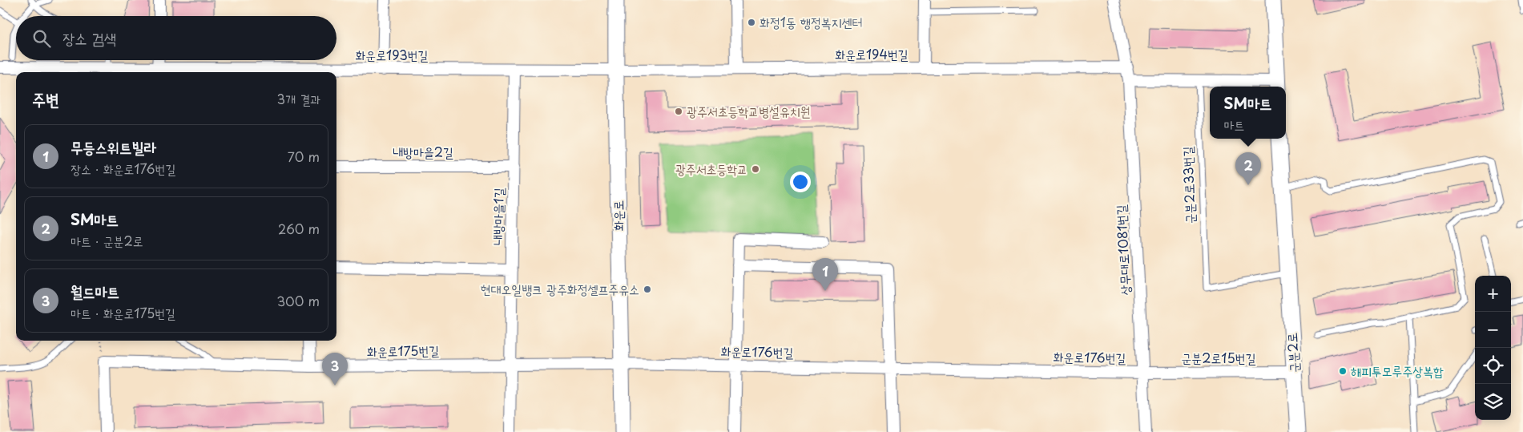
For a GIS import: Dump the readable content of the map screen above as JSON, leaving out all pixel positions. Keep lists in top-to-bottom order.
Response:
{
  "streets": {
    "street": [
      "화운로194번길",
      "화운로193번길",
      "내방마을2길",
      "화운로",
      "내방마을1길",
      "상무대로1081번길",
      "화운로175번길",
      "화운로176번길",
      "군분2로",
      "군분2로15번길"
    ],
    "lane": ["군분2로33번길"]
  },
  "crossings": [
    ["화운로194번길", "화운로193번길"],
    ["화운로194번길", "화운로"],
    ["화운로194번길", "상무대로1081번길"],
    ["화운로193번길", "화운로"],
    ["화운로193번길", "내방마을1길"],
    ["내방마을2길", "내방마을1길"],
    ["군분2로33번길", "군분2로"],
    ["화운로", "화운로175번길"],
    ["화운로", "화운로176번길"],
    ["내방마을1길", "화운로175번길"],
    ["상무대로1081번길", "화운로176번길"],
    ["상무대로1081번길", "군분2로15번길"],
    ["화운로175번길", "화운로176번길"],
    ["화운로176번길", "군분2로15번길"],
    ["군분2로", "군분2로15번길"]
  ],
  "places": [
    "화정1동 행정복지센터",
    "광주서초등학교병설유치원",
    "광주서초등학교",
    "현대오일뱅크 광주화정셀프주유소",
    "해피투모루주상복합"
  ],
  "page": {
    "search": "장소 검색",
    "heading": ["주변", "3개 결과"],
    "popup": ["SM마트", "마트"],
    "list": [
      {
        "mark": "1",
        "name": "무등스위트빌라",
        "note": "장소 · 화운로176번길",
        "value": "70 m"
      },
      {
        "mark": "2",
        "name": "SM마트",
        "note": "마트 · 군분2로",
        "value": "260 m"
      },
      {
        "mark": "3",
        "name": "월드마트",
        "note": "마트 · 화운로175번길",
        "value": "300 m"
      }
    ],
    "pins": ["2", "1", "3"],
    "map_buttons": ["+", "−"]
  }
}
